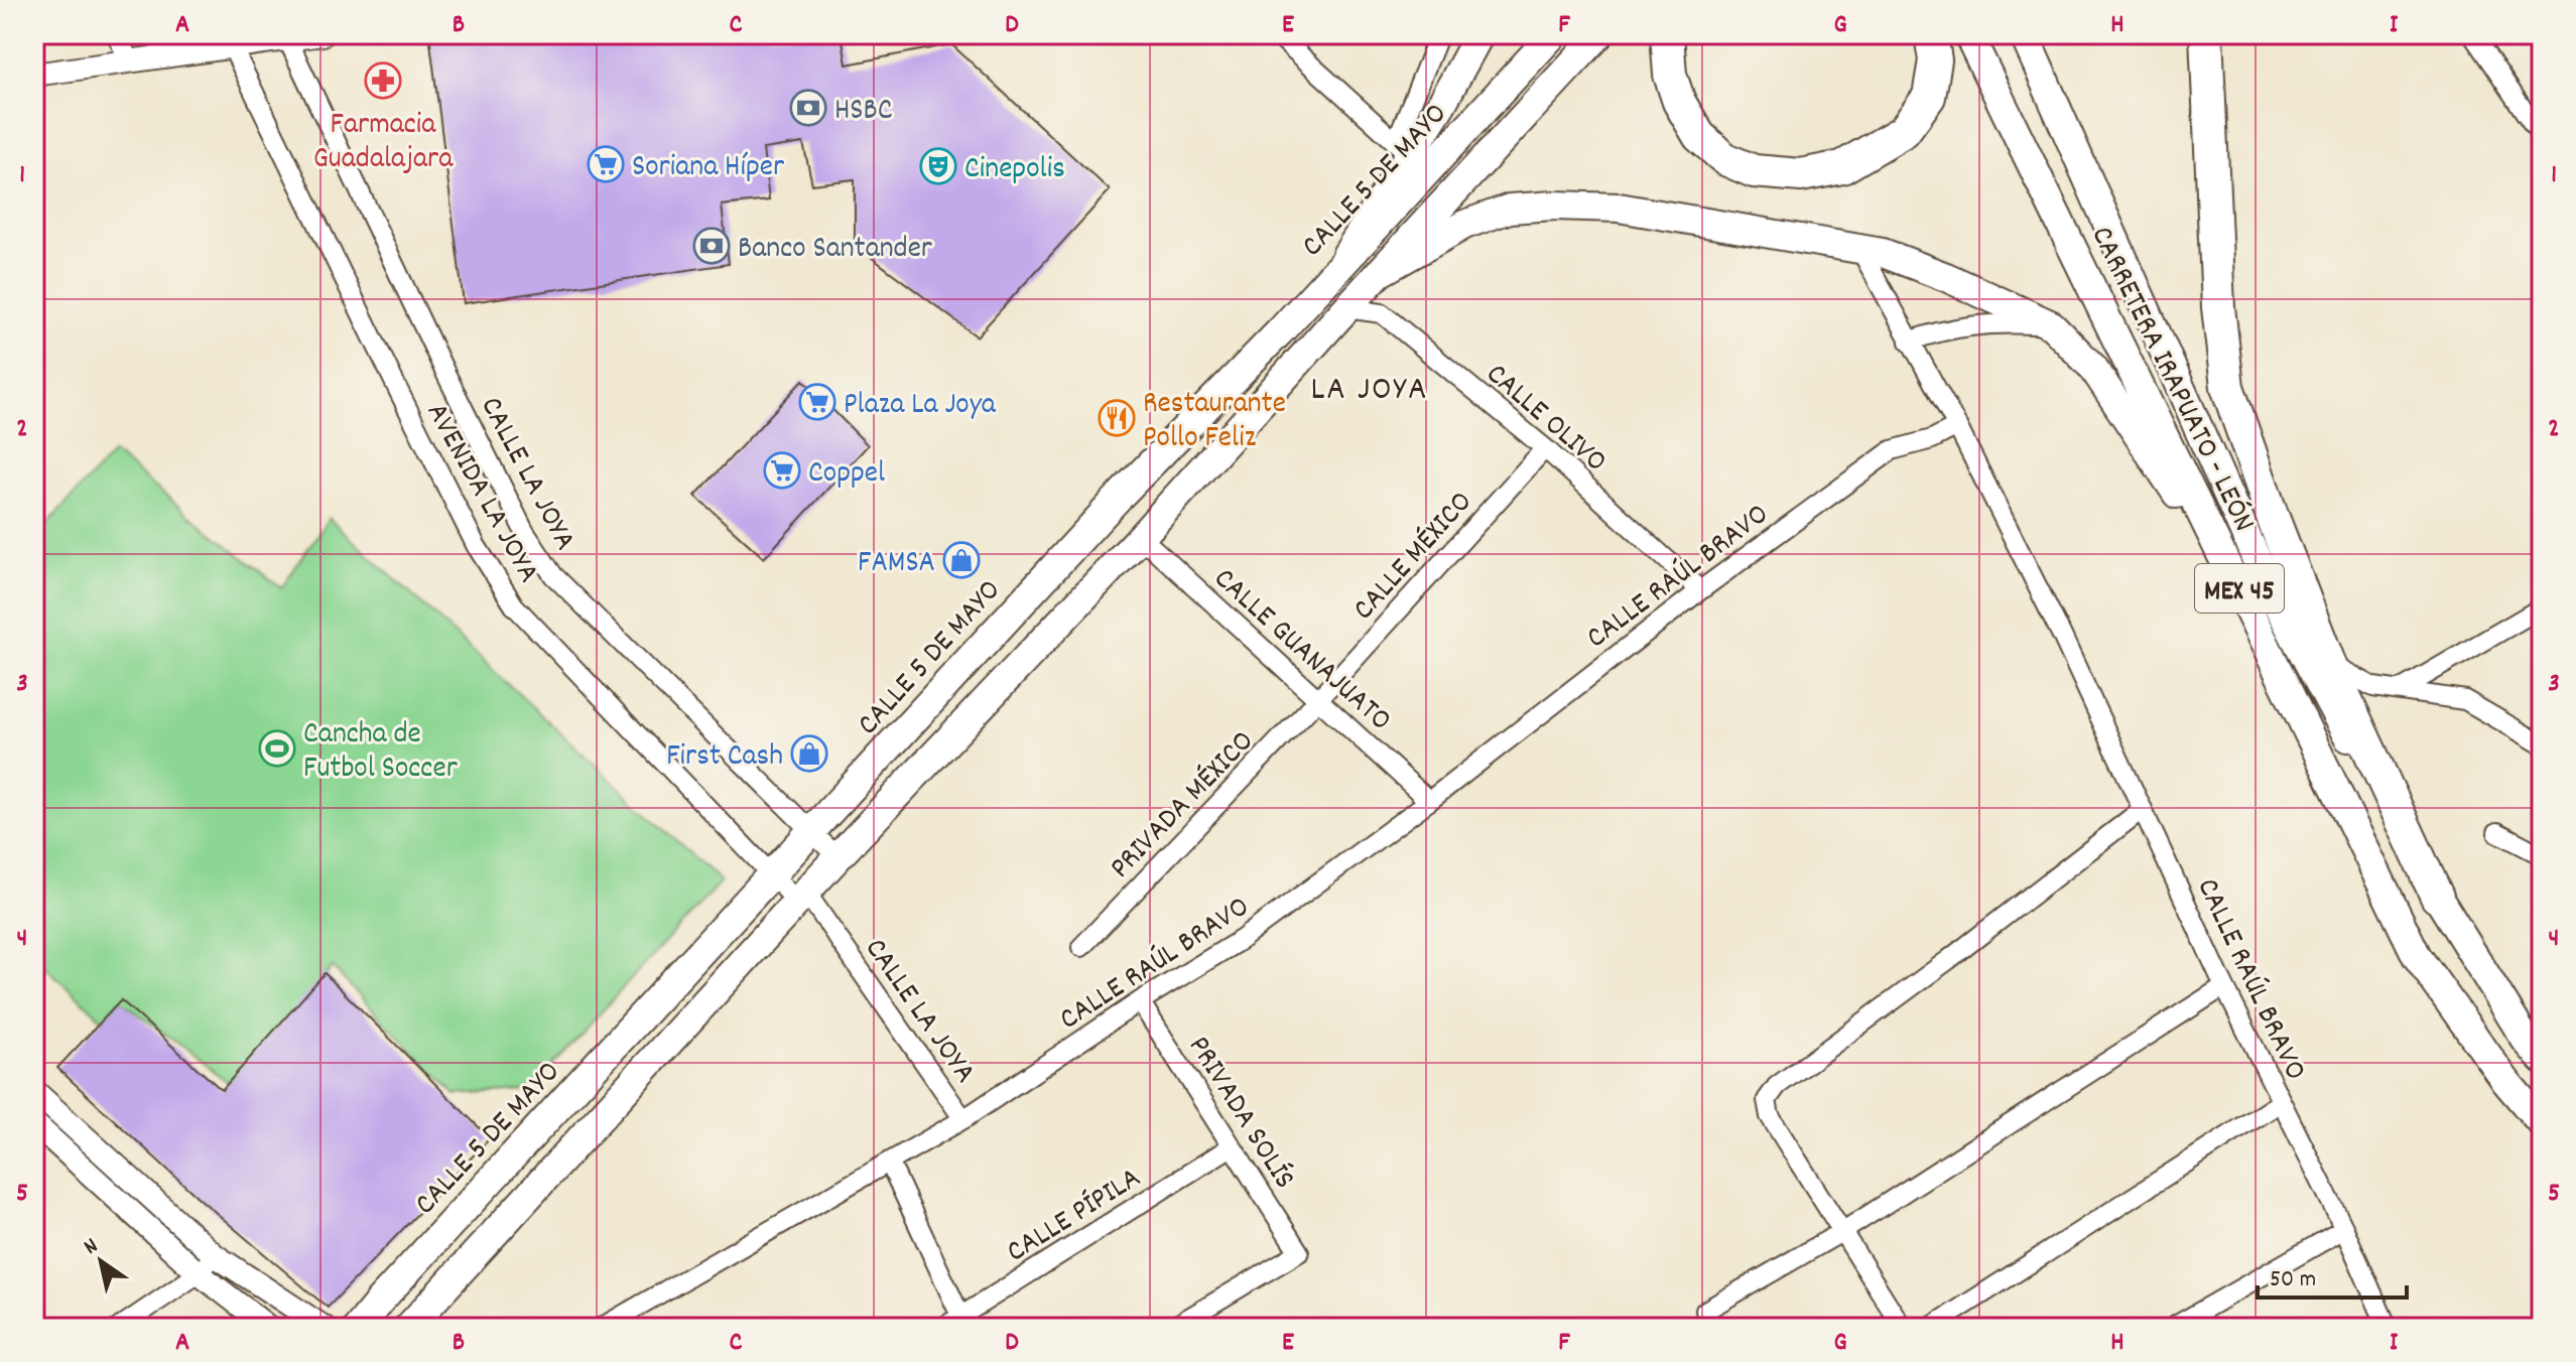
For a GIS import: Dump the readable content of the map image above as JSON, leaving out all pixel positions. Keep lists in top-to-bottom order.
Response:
{
  "streets": {
    "main road": ["CALLE 5 DE MAYO", "CARRETERA IRAPUATO - LEÓN", "MEX 45"],
    "street": [
      "CALLE OLIVO",
      "CALLE LA JOYA",
      "AVENIDA LA JOYA",
      "CALLE MÉXICO",
      "CALLE RAÚL BRAVO",
      "CALLE GUANAJUATO",
      "PRIVADA MÉXICO",
      "PRIVADA SOLÍS",
      "CALLE PÍPILA"
    ]
  },
  "crossings": [
    ["CALLE 5 DE MAYO", "CALLE LA JOYA"],
    ["CALLE 5 DE MAYO", "AVENIDA LA JOYA"],
    ["CALLE OLIVO", "CALLE MÉXICO"],
    ["CALLE OLIVO", "CALLE RAÚL BRAVO"],
    ["CALLE LA JOYA", "AVENIDA LA JOYA"],
    ["CALLE LA JOYA", "CALLE RAÚL BRAVO"],
    ["CALLE MÉXICO", "CALLE GUANAJUATO"],
    ["CALLE MÉXICO", "PRIVADA MÉXICO"],
    ["CALLE RAÚL BRAVO", "CALLE GUANAJUATO"],
    ["CALLE RAÚL BRAVO", "PRIVADA SOLÍS"],
    ["CALLE GUANAJUATO", "PRIVADA MÉXICO"],
    ["PRIVADA SOLÍS", "CALLE PÍPILA"]
  ],
  "districts": ["LA JOYA"],
  "places": {
    "pharmacy": ["Farmacia Guadalajara"],
    "bank": ["HSBC", "Banco Santander"],
    "supermarket": ["Soriana Híper", "Plaza La Joya", "Coppel"],
    "theatre": ["Cinepolis"],
    "restaurant": ["Restaurante Pollo Feliz"],
    "shop": ["FAMSA", "First Cash"],
    "sports": ["Cancha de Futbol Soccer"]
  },
  "scale_bar": "50 m",
  "north": "top left",
  "grid": {
    "columns": [
      "A",
      "B",
      "C",
      "D",
      "E",
      "F",
      "G",
      "H",
      "I"
    ],
    "rows": [
      "1",
      "2",
      "3",
      "4",
      "5"
    ]
  }
}
